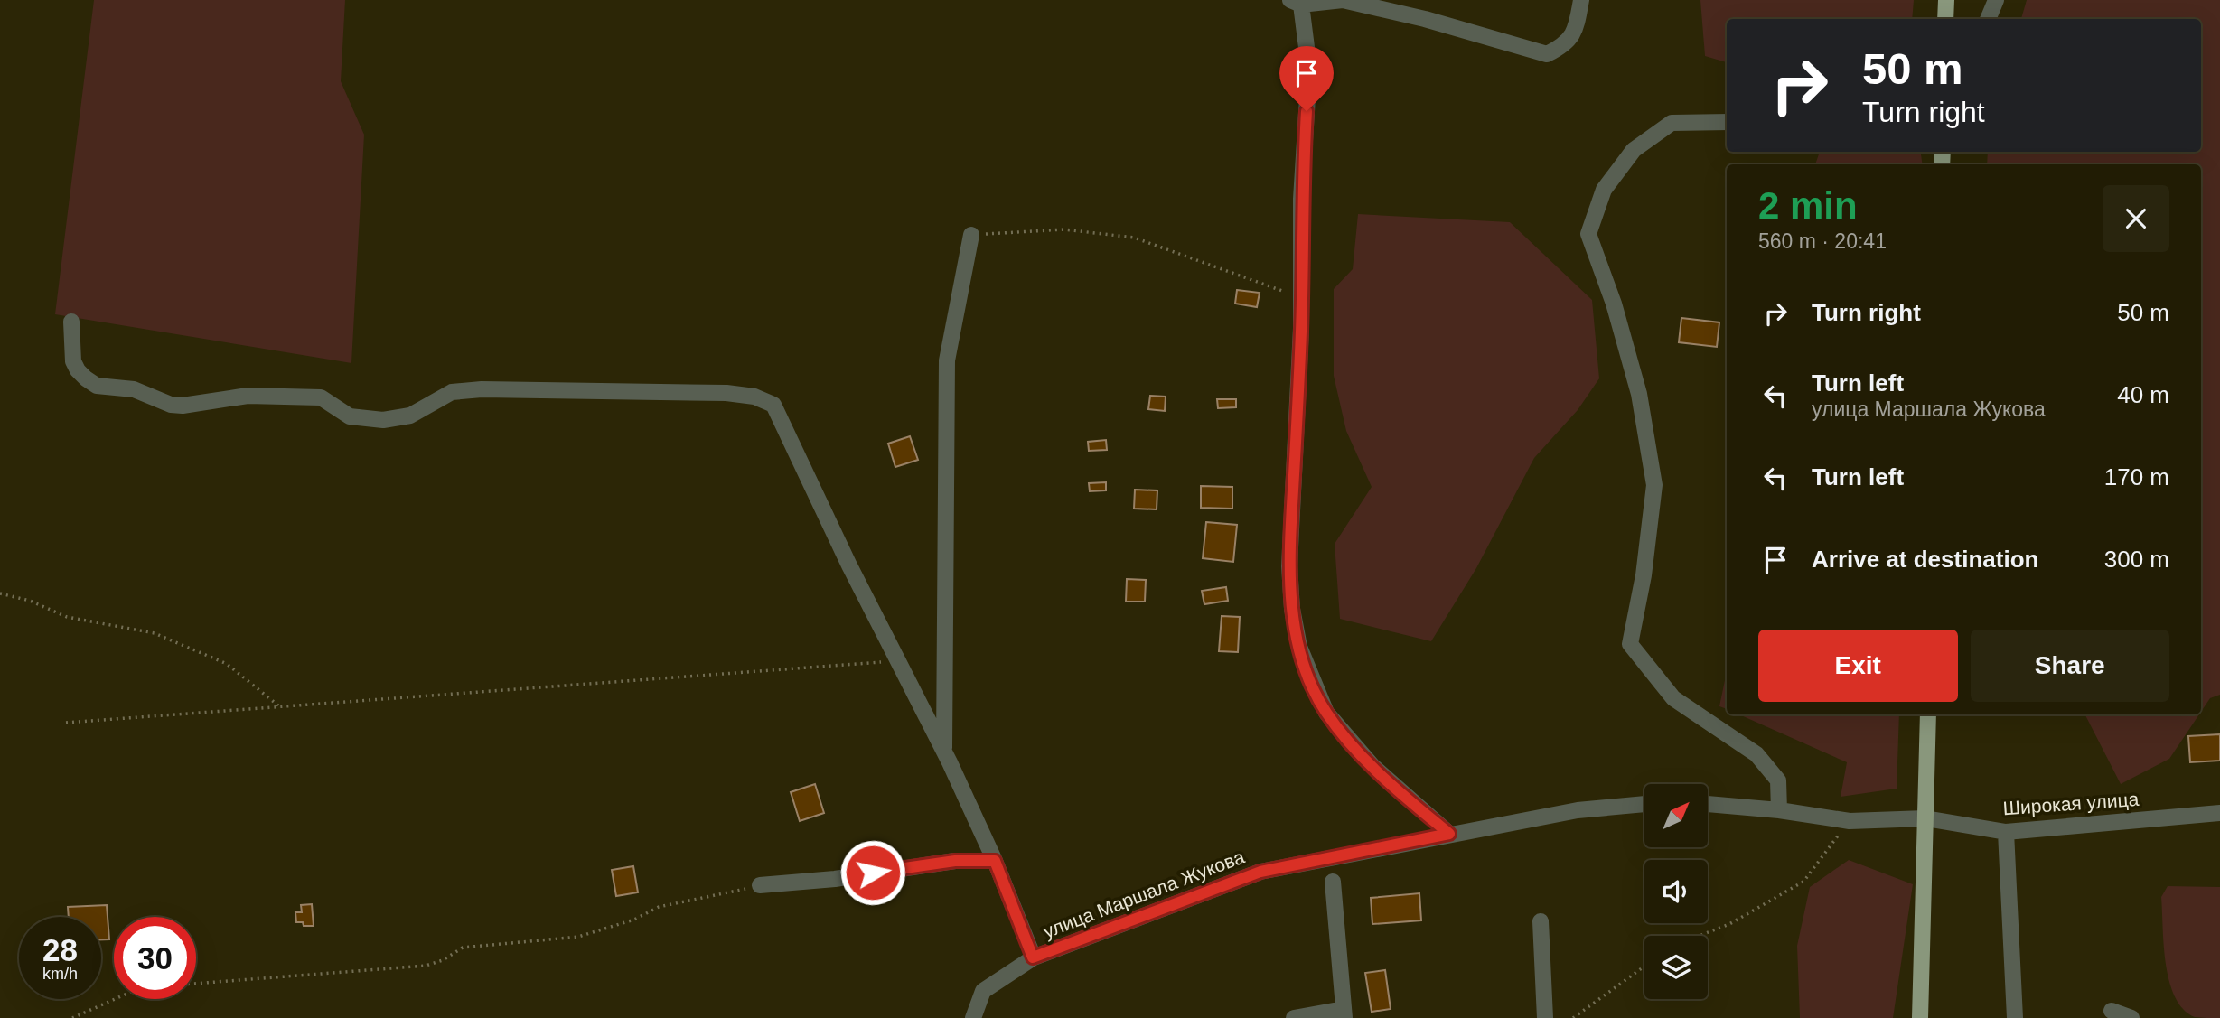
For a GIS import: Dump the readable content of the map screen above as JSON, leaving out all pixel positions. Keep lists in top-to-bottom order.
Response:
{
  "streets": {
    "street": ["Широкая улица", "улица Маршала Жукова"]
  },
  "north": "top right",
  "page": {
    "turn": ["50 m", "Turn right"],
    "heading": ["2 min", "560 m · 20:41"],
    "list": [
      {
        "name": "Turn right",
        "value": "50 m"
      },
      {
        "name": "Turn left",
        "note": "улица Маршала Жукова",
        "value": "40 m"
      },
      {
        "name": "Turn left",
        "value": "170 m"
      },
      {
        "name": "Arrive at destination",
        "value": "300 m"
      }
    ],
    "buttons": ["Exit", "Share"],
    "speed": "28 km/h",
    "limit": "30"
  }
}
